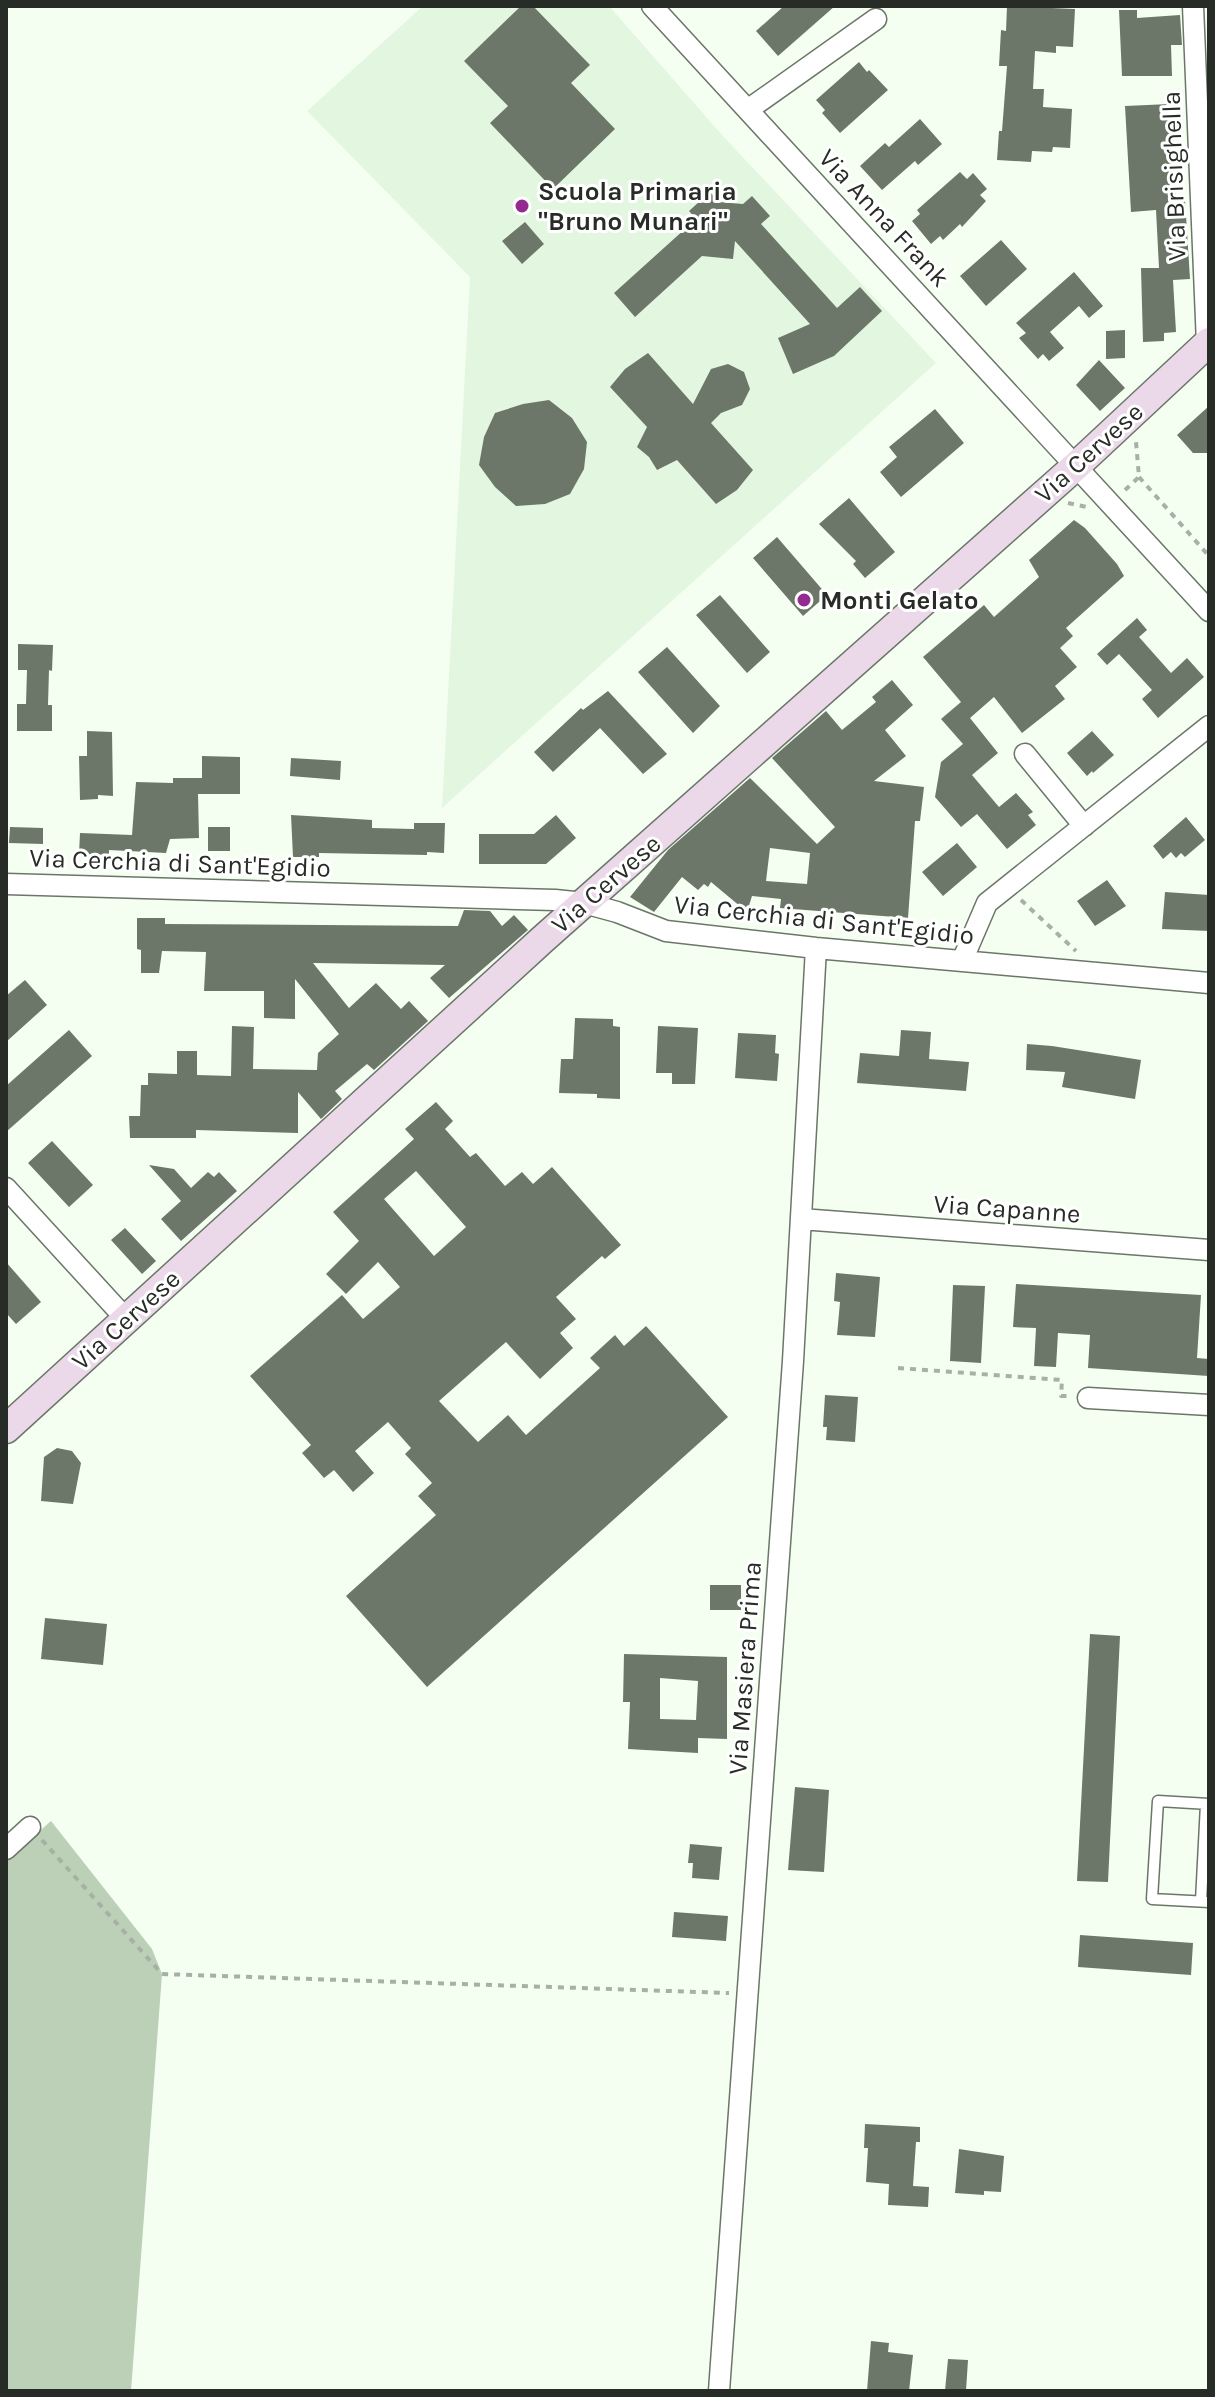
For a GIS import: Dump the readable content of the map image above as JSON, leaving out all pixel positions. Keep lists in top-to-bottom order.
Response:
{
  "streets": {
    "main road": ["Via Cervese"],
    "street": [
      "Via Brisighella",
      "Via Anna Frank",
      "Via Cerchia di Sant'Egidio",
      "Via Capanne",
      "Via Masiera Prima"
    ]
  },
  "crossings": [
    ["Via Brisighella", "Via Cervese"],
    ["Via Anna Frank", "Via Cervese"],
    ["Via Cervese", "Via Cerchia di Sant'Egidio"],
    ["Via Cerchia di Sant'Egidio", "Via Masiera Prima"],
    ["Via Capanne", "Via Masiera Prima"]
  ],
  "places": ["Scuola Primaria \"Bruno Munari\"", "Monti Gelato"]
}
